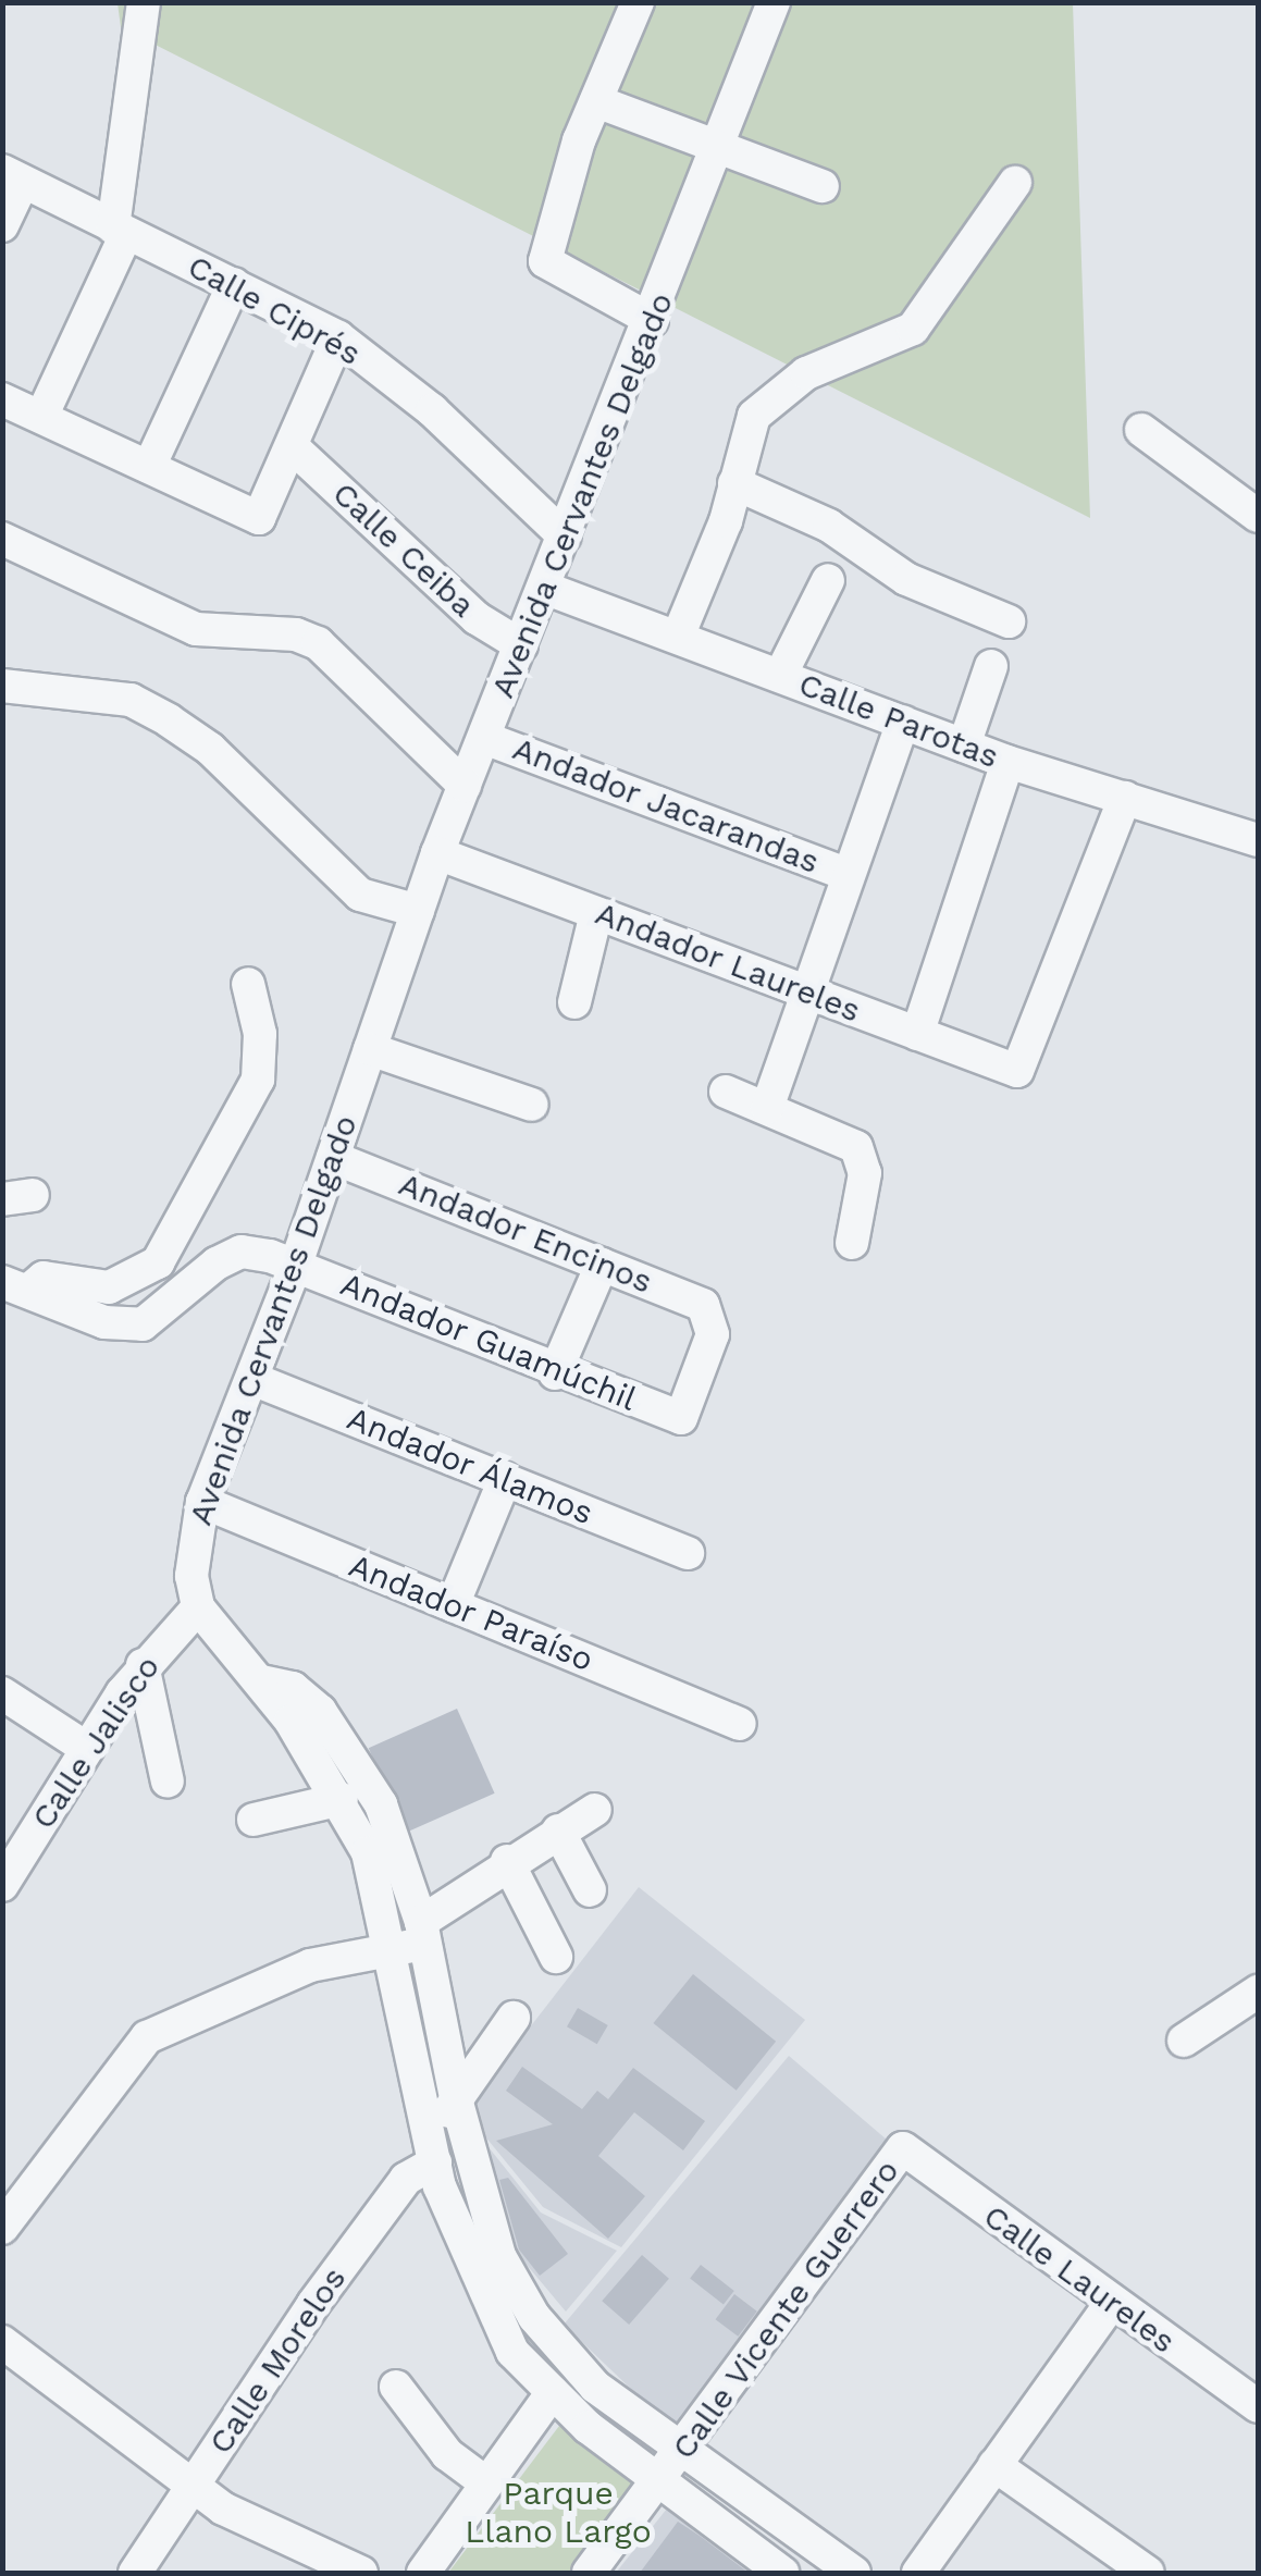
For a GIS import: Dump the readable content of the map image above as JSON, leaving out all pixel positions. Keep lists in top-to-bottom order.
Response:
{
  "streets": {
    "street": [
      "Calle Ciprés",
      "Avenida Cervantes Delgado",
      "Calle Ceiba",
      "Calle Parotas",
      "Andador Jacarandas",
      "Andador Laureles",
      "Andador Encinos",
      "Andador Guamúchil",
      "Andador Álamos",
      "Andador Paraíso",
      "Calle Jalisco",
      "Calle Laureles",
      "Calle Vicente Guerrero",
      "Calle Morelos"
    ]
  },
  "crossings": [
    ["Calle Ciprés", "Avenida Cervantes Delgado"],
    ["Avenida Cervantes Delgado", "Calle Ceiba"],
    ["Avenida Cervantes Delgado", "Calle Parotas"],
    ["Avenida Cervantes Delgado", "Andador Jacarandas"],
    ["Avenida Cervantes Delgado", "Andador Laureles"],
    ["Avenida Cervantes Delgado", "Andador Encinos"],
    ["Avenida Cervantes Delgado", "Andador Guamúchil"],
    ["Avenida Cervantes Delgado", "Andador Álamos"],
    ["Avenida Cervantes Delgado", "Andador Paraíso"],
    ["Avenida Cervantes Delgado", "Calle Jalisco"],
    ["Calle Parotas", "Andador Laureles"],
    ["Andador Encinos", "Andador Guamúchil"],
    ["Calle Laureles", "Calle Vicente Guerrero"]
  ],
  "parks": ["Parque Llano Largo"]
}
